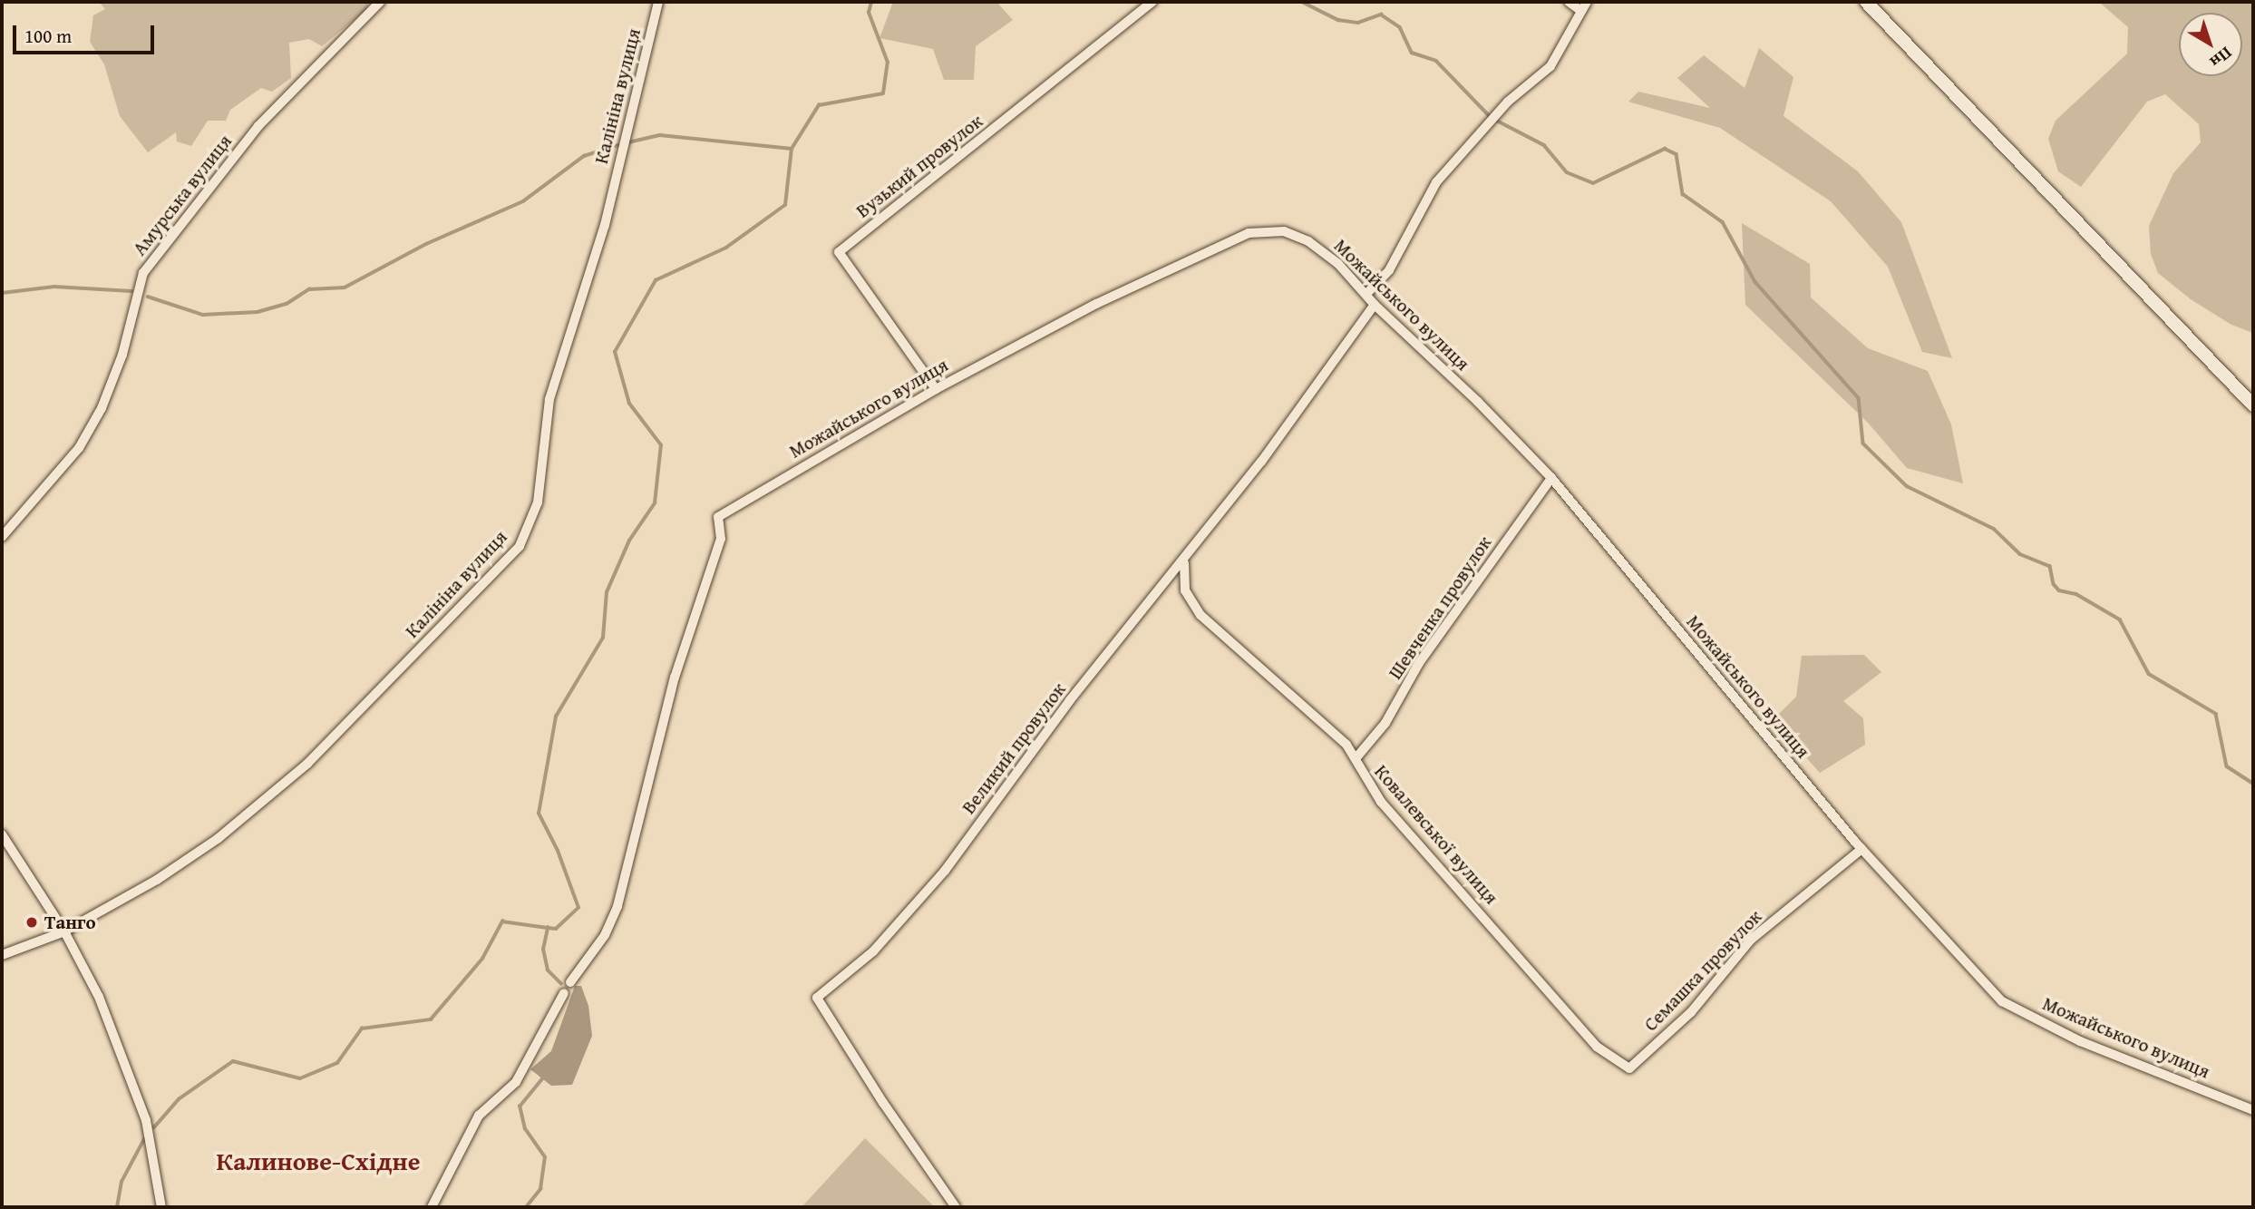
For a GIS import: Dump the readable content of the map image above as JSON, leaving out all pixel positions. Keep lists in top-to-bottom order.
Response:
{
  "streets": {
    "street": [
      "Калініна вулиця",
      "Вузький провулок",
      "Амурська вулиця",
      "Можайського вулиця",
      "Шевченка провулок",
      "Великий провулок",
      "Ковалевської вулиця",
      "Семашка провулок"
    ]
  },
  "crossings": [
    ["Вузький провулок", "Можайського вулиця"],
    ["Можайського вулиця", "Шевченка провулок"],
    ["Можайського вулиця", "Великий провулок"],
    ["Можайського вулиця", "Семашка провулок"],
    ["Шевченка провулок", "Ковалевської вулиця"],
    ["Великий провулок", "Ковалевської вулиця"],
    ["Ковалевської вулиця", "Семашка провулок"]
  ],
  "districts": ["Калинове-Східне"],
  "places": ["Танго"],
  "scale_bar": "100 m",
  "north": "bottom right"
}
